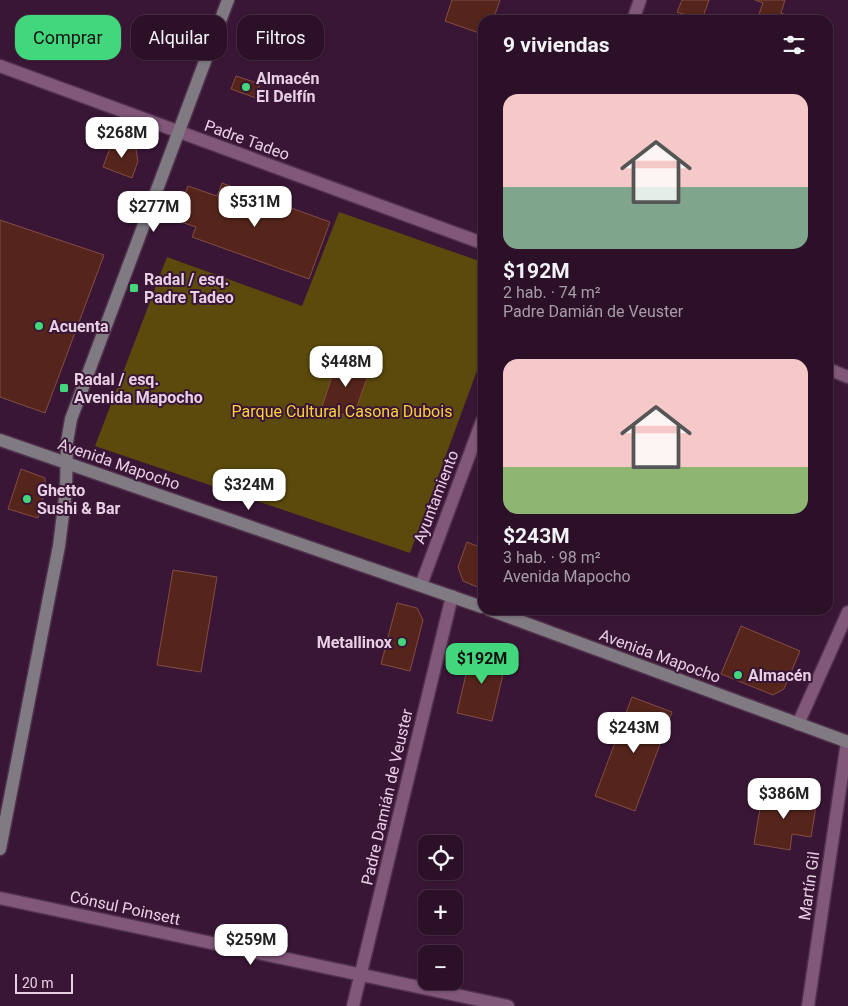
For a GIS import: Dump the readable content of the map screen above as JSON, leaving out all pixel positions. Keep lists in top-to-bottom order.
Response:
{
  "streets": {
    "main road": ["Avenida Mapocho"],
    "street": [
      "Padre Tadeo",
      "Ayuntamiento",
      "Padre Damián de Veuster",
      "Martín Gil",
      "Cónsul Poinsett"
    ]
  },
  "crossings": [
    ["Avenida Mapocho", "Ayuntamiento"],
    ["Avenida Mapocho", "Padre Damián de Veuster"],
    ["Avenida Mapocho", "Martín Gil"],
    ["Padre Damián de Veuster", "Cónsul Poinsett"]
  ],
  "parks": ["Parque Cultural Casona Dubois"],
  "places": {
    "other": [
      "Almacén El Delfín",
      "Acuenta",
      "Ghetto Sushi & Bar",
      "Metallinox",
      "Almacén"
    ],
    "transit": ["Radal / esq. Padre Tadeo", "Radal / esq. Avenida Mapocho"]
  },
  "scale_bar": "20 m",
  "page": {
    "chip": ["Comprar", "Alquilar", "Filtros"],
    "heading": "9 viviendas",
    "list": [
      {
        "name": "$192M",
        "note": "2 hab. · 74 m² · Padre Damián de Veuster"
      },
      {
        "name": "$243M",
        "note": "3 hab. · 98 m² · Avenida Mapocho"
      }
    ],
    "price": [
      "$268M",
      "$531M",
      "$277M",
      "$448M",
      "$324M",
      "$192M",
      "$243M",
      "$386M",
      "$259M"
    ],
    "map_buttons": ["+", "−"],
    "scale": "20 m"
  }
}
